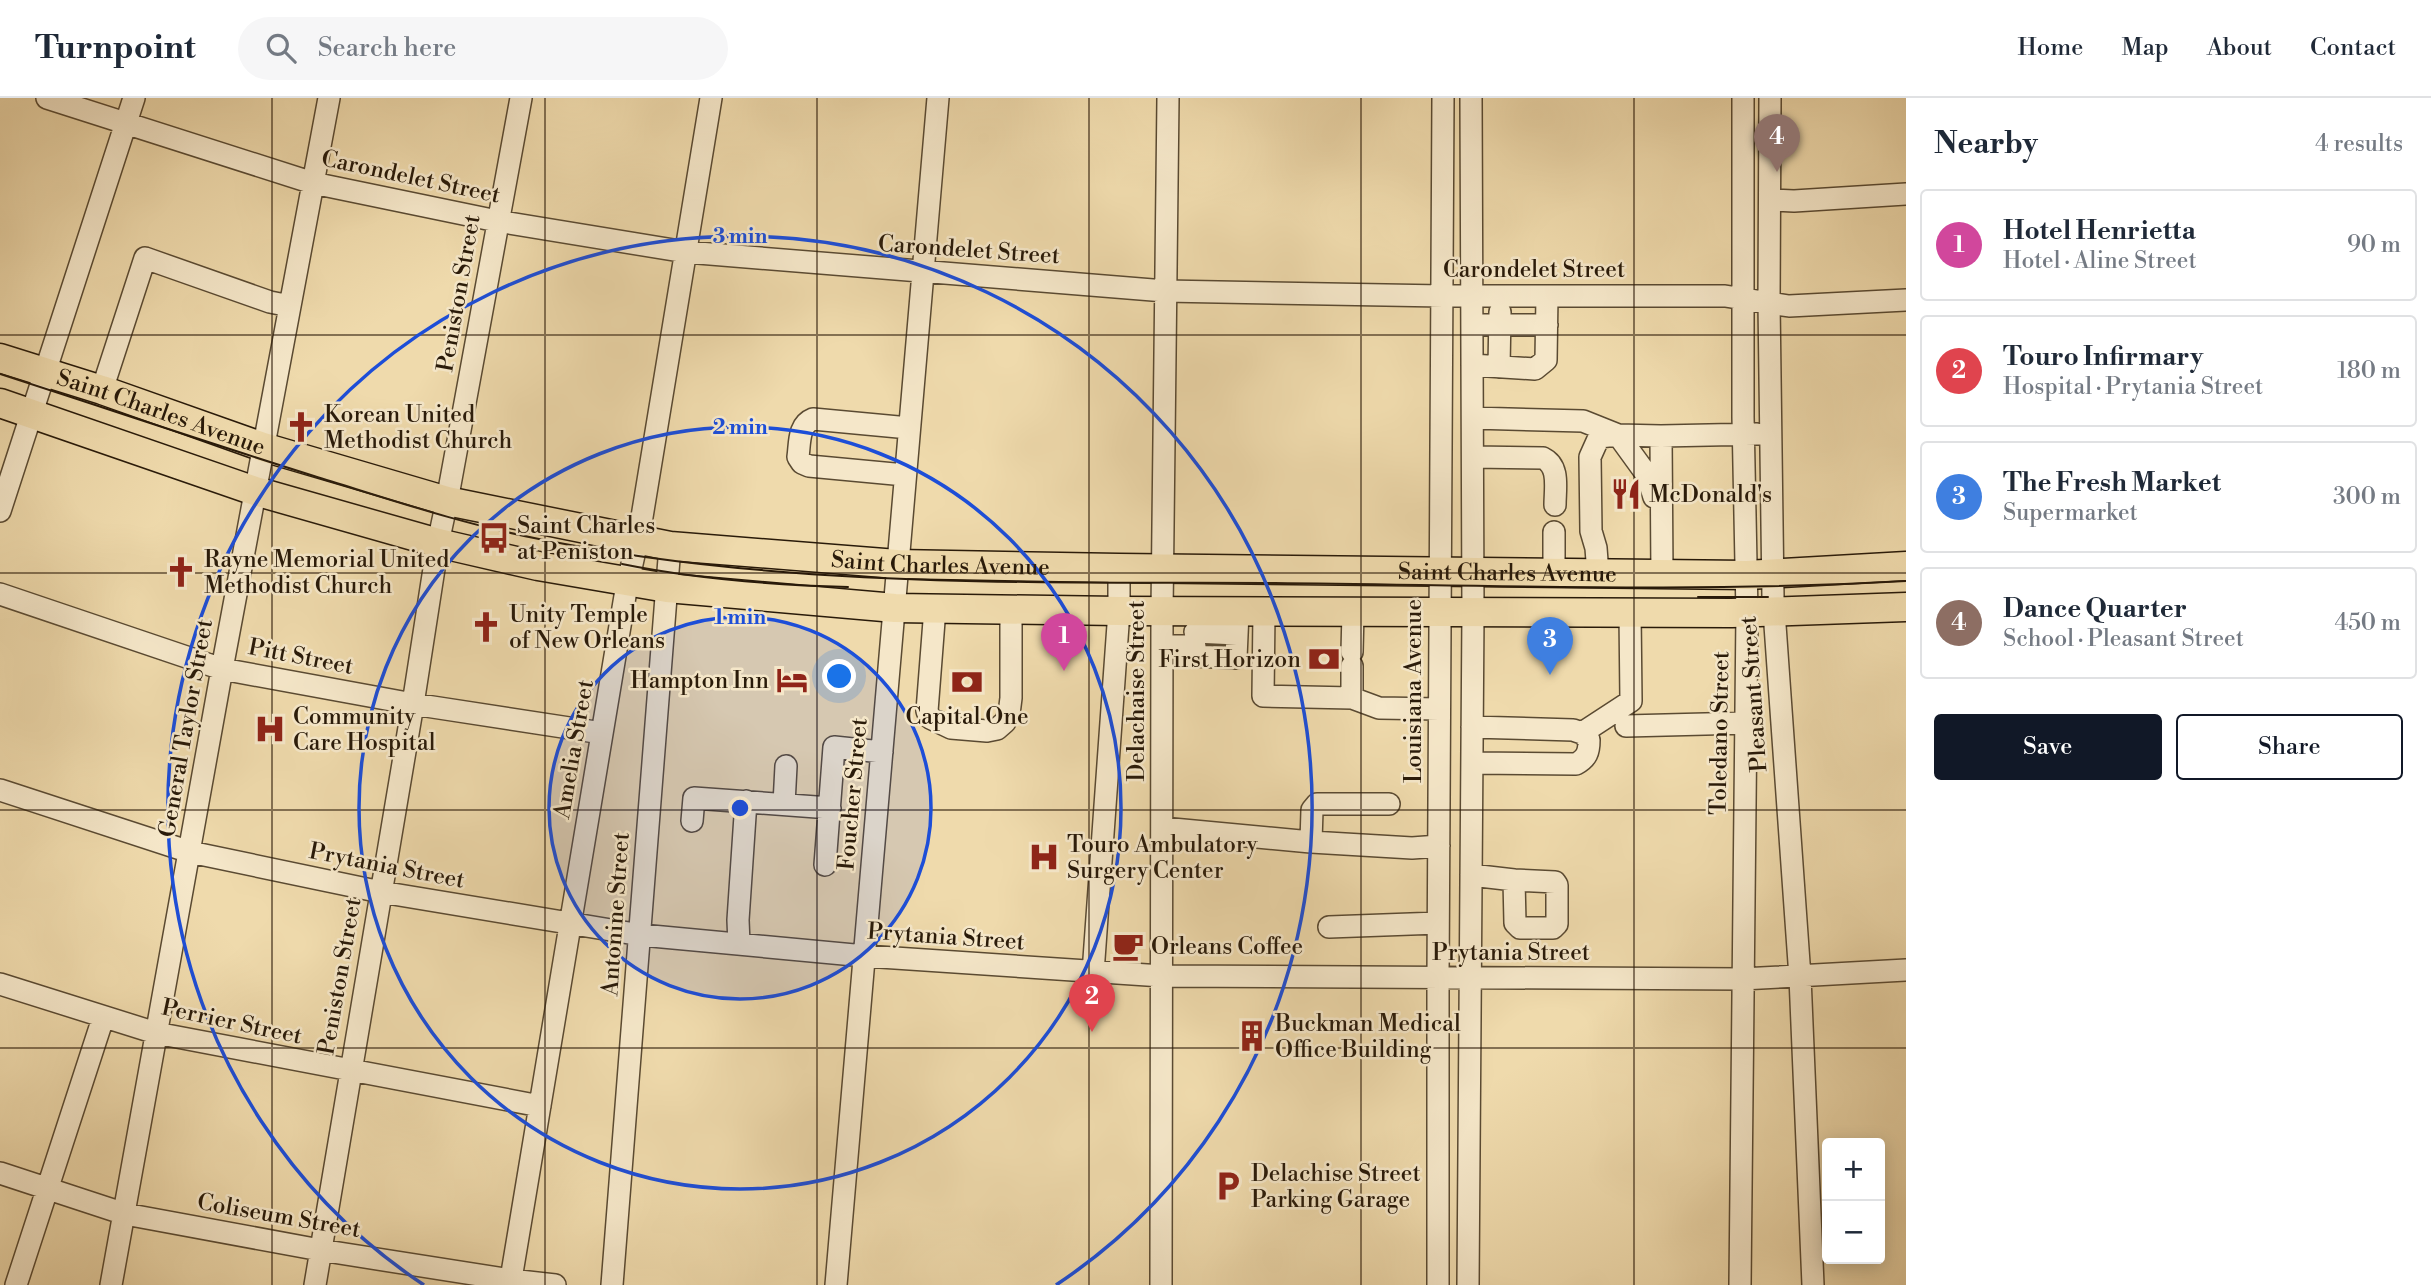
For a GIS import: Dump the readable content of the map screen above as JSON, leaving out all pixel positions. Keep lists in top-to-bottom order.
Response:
{
  "streets": {
    "main road": ["Saint Charles Avenue"],
    "street": [
      "Carondelet Street",
      "Peniston Street",
      "Pitt Street",
      "Delachaise Street",
      "Louisiana Avenue",
      "Pleasant Street",
      "General Taylor Street",
      "Toledano Street",
      "Amelia Street",
      "Foucher Street",
      "Prytania Street",
      "Antonine Street",
      "Perrier Street",
      "Coliseum Street"
    ]
  },
  "crossings": [
    ["Carondelet Street", "Peniston Street"],
    ["Carondelet Street", "Delachaise Street"],
    ["Carondelet Street", "Louisiana Avenue"],
    ["Carondelet Street", "General Taylor Street"],
    ["Carondelet Street", "Toledano Street"],
    ["Carondelet Street", "Amelia Street"],
    ["Carondelet Street", "Foucher Street"],
    ["Peniston Street", "Saint Charles Avenue"],
    ["Peniston Street", "Pitt Street"],
    ["Peniston Street", "Prytania Street"],
    ["Peniston Street", "Perrier Street"],
    ["Peniston Street", "Coliseum Street"],
    ["Saint Charles Avenue", "Delachaise Street"],
    ["Saint Charles Avenue", "Louisiana Avenue"],
    ["Saint Charles Avenue", "Pleasant Street"],
    ["Saint Charles Avenue", "General Taylor Street"],
    ["Saint Charles Avenue", "Toledano Street"],
    ["Saint Charles Avenue", "Amelia Street"],
    ["Saint Charles Avenue", "Foucher Street"],
    ["Saint Charles Avenue", "Antonine Street"],
    ["Pitt Street", "General Taylor Street"],
    ["Pitt Street", "Amelia Street"],
    ["Delachaise Street", "Prytania Street"],
    ["Louisiana Avenue", "Prytania Street"],
    ["Pleasant Street", "Toledano Street"],
    ["Pleasant Street", "Prytania Street"],
    ["General Taylor Street", "Prytania Street"],
    ["General Taylor Street", "Perrier Street"],
    ["General Taylor Street", "Coliseum Street"],
    ["Toledano Street", "Prytania Street"],
    ["Amelia Street", "Prytania Street"],
    ["Amelia Street", "Perrier Street"],
    ["Amelia Street", "Coliseum Street"],
    ["Foucher Street", "Prytania Street"],
    ["Prytania Street", "Antonine Street"]
  ],
  "places": {
    "church": ["Korean United Methodist Church", "Rayne Memorial United Methodist Church", "Unity Temple of New Orleans"],
    "restaurant": ["McDonald's"],
    "bus stop": ["Saint Charles at Peniston"],
    "bank": ["First Horizon", "Capital One"],
    "hotel": ["Hampton Inn"],
    "hospital": ["Community Care Hospital", "Touro Ambulatory Surgery Center"],
    "cafe": ["Orleans Coffee"],
    "building": ["Buckman Medical Office Building"],
    "parking": ["Delachise Street Parking Garage"]
  },
  "page": {
    "header": "Turnpoint",
    "search": "Search here",
    "nav": [
      "Home",
      "Map",
      "About",
      "Contact"
    ],
    "heading": ["Nearby", "4 results"],
    "pins": [
      "4",
      "1",
      "3",
      "2"
    ],
    "list": [
      {
        "mark": "1",
        "name": "Hotel Henrietta",
        "note": "Hotel · Aline Street",
        "value": "90 m"
      },
      {
        "mark": "2",
        "name": "Touro Infirmary",
        "note": "Hospital · Prytania Street",
        "value": "180 m"
      },
      {
        "mark": "3",
        "name": "The Fresh Market",
        "note": "Supermarket",
        "value": "300 m"
      },
      {
        "mark": "4",
        "name": "Dance Quarter",
        "note": "School · Pleasant Street",
        "value": "450 m"
      }
    ],
    "buttons": ["Save", "Share"],
    "map_buttons": ["+", "−"]
  },
  "rings": ["3 min", "2 min", "1 min"]
}
